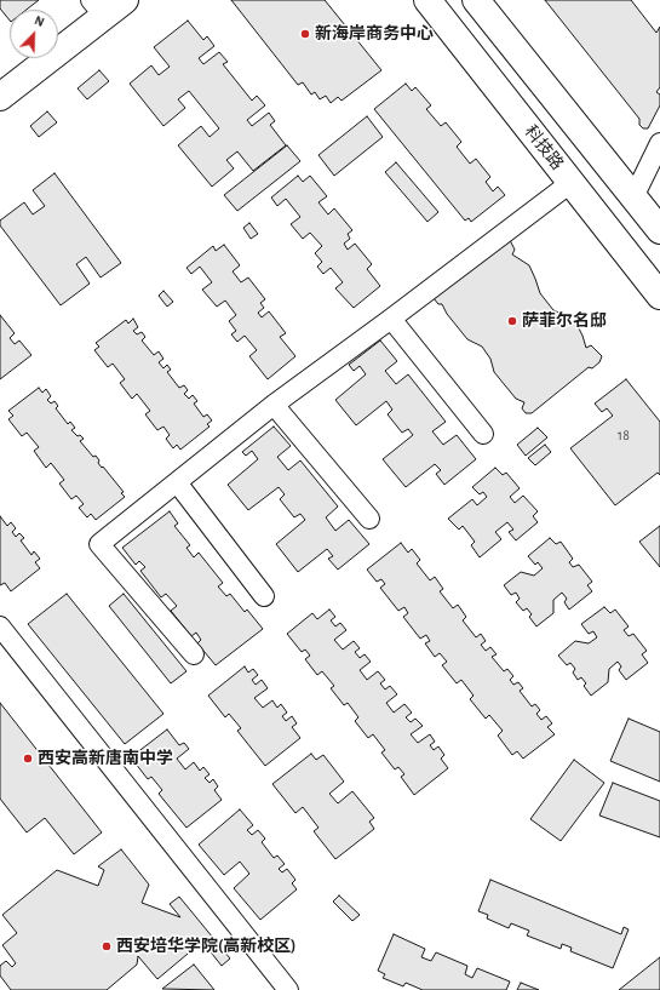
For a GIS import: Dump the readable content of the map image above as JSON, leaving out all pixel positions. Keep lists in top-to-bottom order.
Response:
{
  "streets": {
    "main road": ["科技路"]
  },
  "places": [
    "新海岸商务中心",
    "萨菲尔名邸",
    "西安高新唐南中学",
    "西安培华学院(高新校区)"
  ],
  "house_numbers": ["18"],
  "north": "top right"
}
